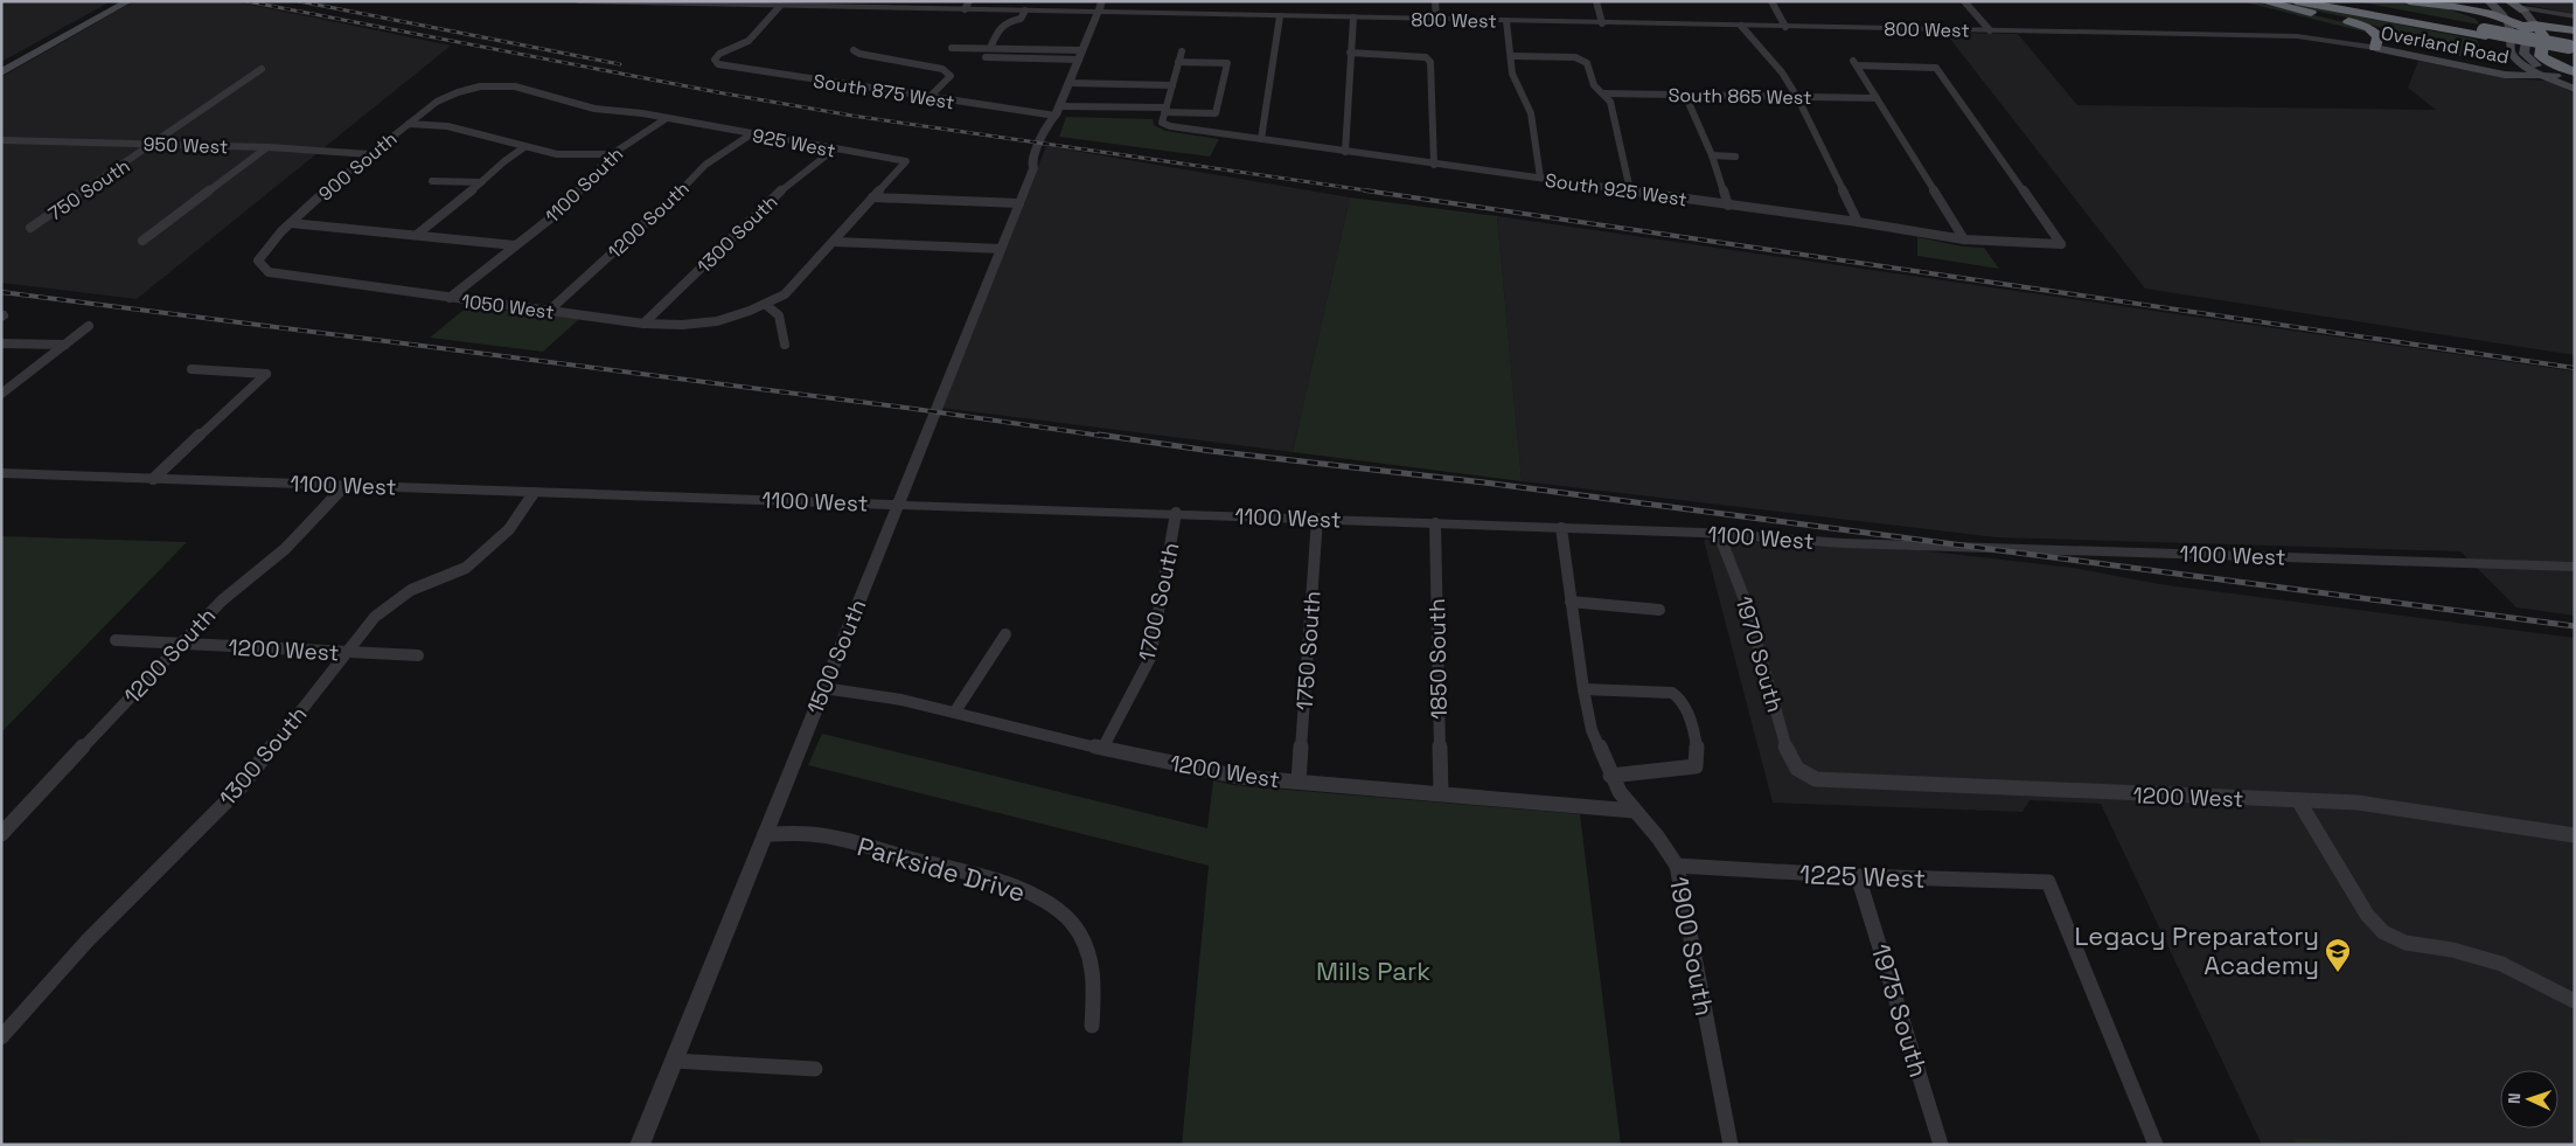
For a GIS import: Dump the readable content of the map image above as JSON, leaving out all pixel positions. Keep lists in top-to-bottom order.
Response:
{
  "streets": {
    "main road": ["Overland Road"],
    "street": [
      "800 West",
      "South 875 West",
      "South 865 West",
      "925 West",
      "950 West",
      "900 South",
      "1100 South",
      "750 South",
      "South 925 West",
      "1200 South",
      "1300 South",
      "1050 West",
      "1100 West",
      "1700 South",
      "1200 West",
      "1750 South",
      "1970 South",
      "1500 South",
      "1850 South",
      "Parkside Drive",
      "1225 West",
      "1900 South",
      "1975 South"
    ]
  },
  "crossings": [
    ["800 West", "Overland Road"],
    ["800 West", "South 875 West"],
    ["800 West", "1500 South"],
    ["South 875 West", "South 925 West"],
    ["South 875 West", "1500 South"],
    ["South 865 West", "South 925 West"],
    ["925 West", "900 South"],
    ["925 West", "1100 South"],
    ["925 West", "1200 South"],
    ["925 West", "1300 South"],
    ["925 West", "1050 West"],
    ["950 West", "900 South"],
    ["950 West", "750 South"],
    ["900 South", "1100 South"],
    ["900 South", "1050 West"],
    ["1100 South", "1050 West"],
    ["1200 South", "1050 West"],
    ["1200 South", "1100 West"],
    ["1200 South", "1200 West"],
    ["1300 South", "1050 West"],
    ["1300 South", "1100 West"],
    ["1300 South", "1200 West"],
    ["1100 West", "1700 South"],
    ["1100 West", "1750 South"],
    ["1100 West", "1970 South"],
    ["1100 West", "1500 South"],
    ["1100 West", "1850 South"],
    ["1100 West", "1900 South"],
    ["1700 South", "1200 West"],
    ["1200 West", "1750 South"],
    ["1200 West", "1970 South"],
    ["1200 West", "1500 South"],
    ["1200 West", "1850 South"],
    ["1200 West", "1900 South"],
    ["1500 South", "Parkside Drive"],
    ["1225 West", "1900 South"],
    ["1225 West", "1975 South"]
  ],
  "parks": ["Mills Park"],
  "places": {
    "school or university": ["Legacy Preparatory Academy"]
  },
  "north": "left"
}
